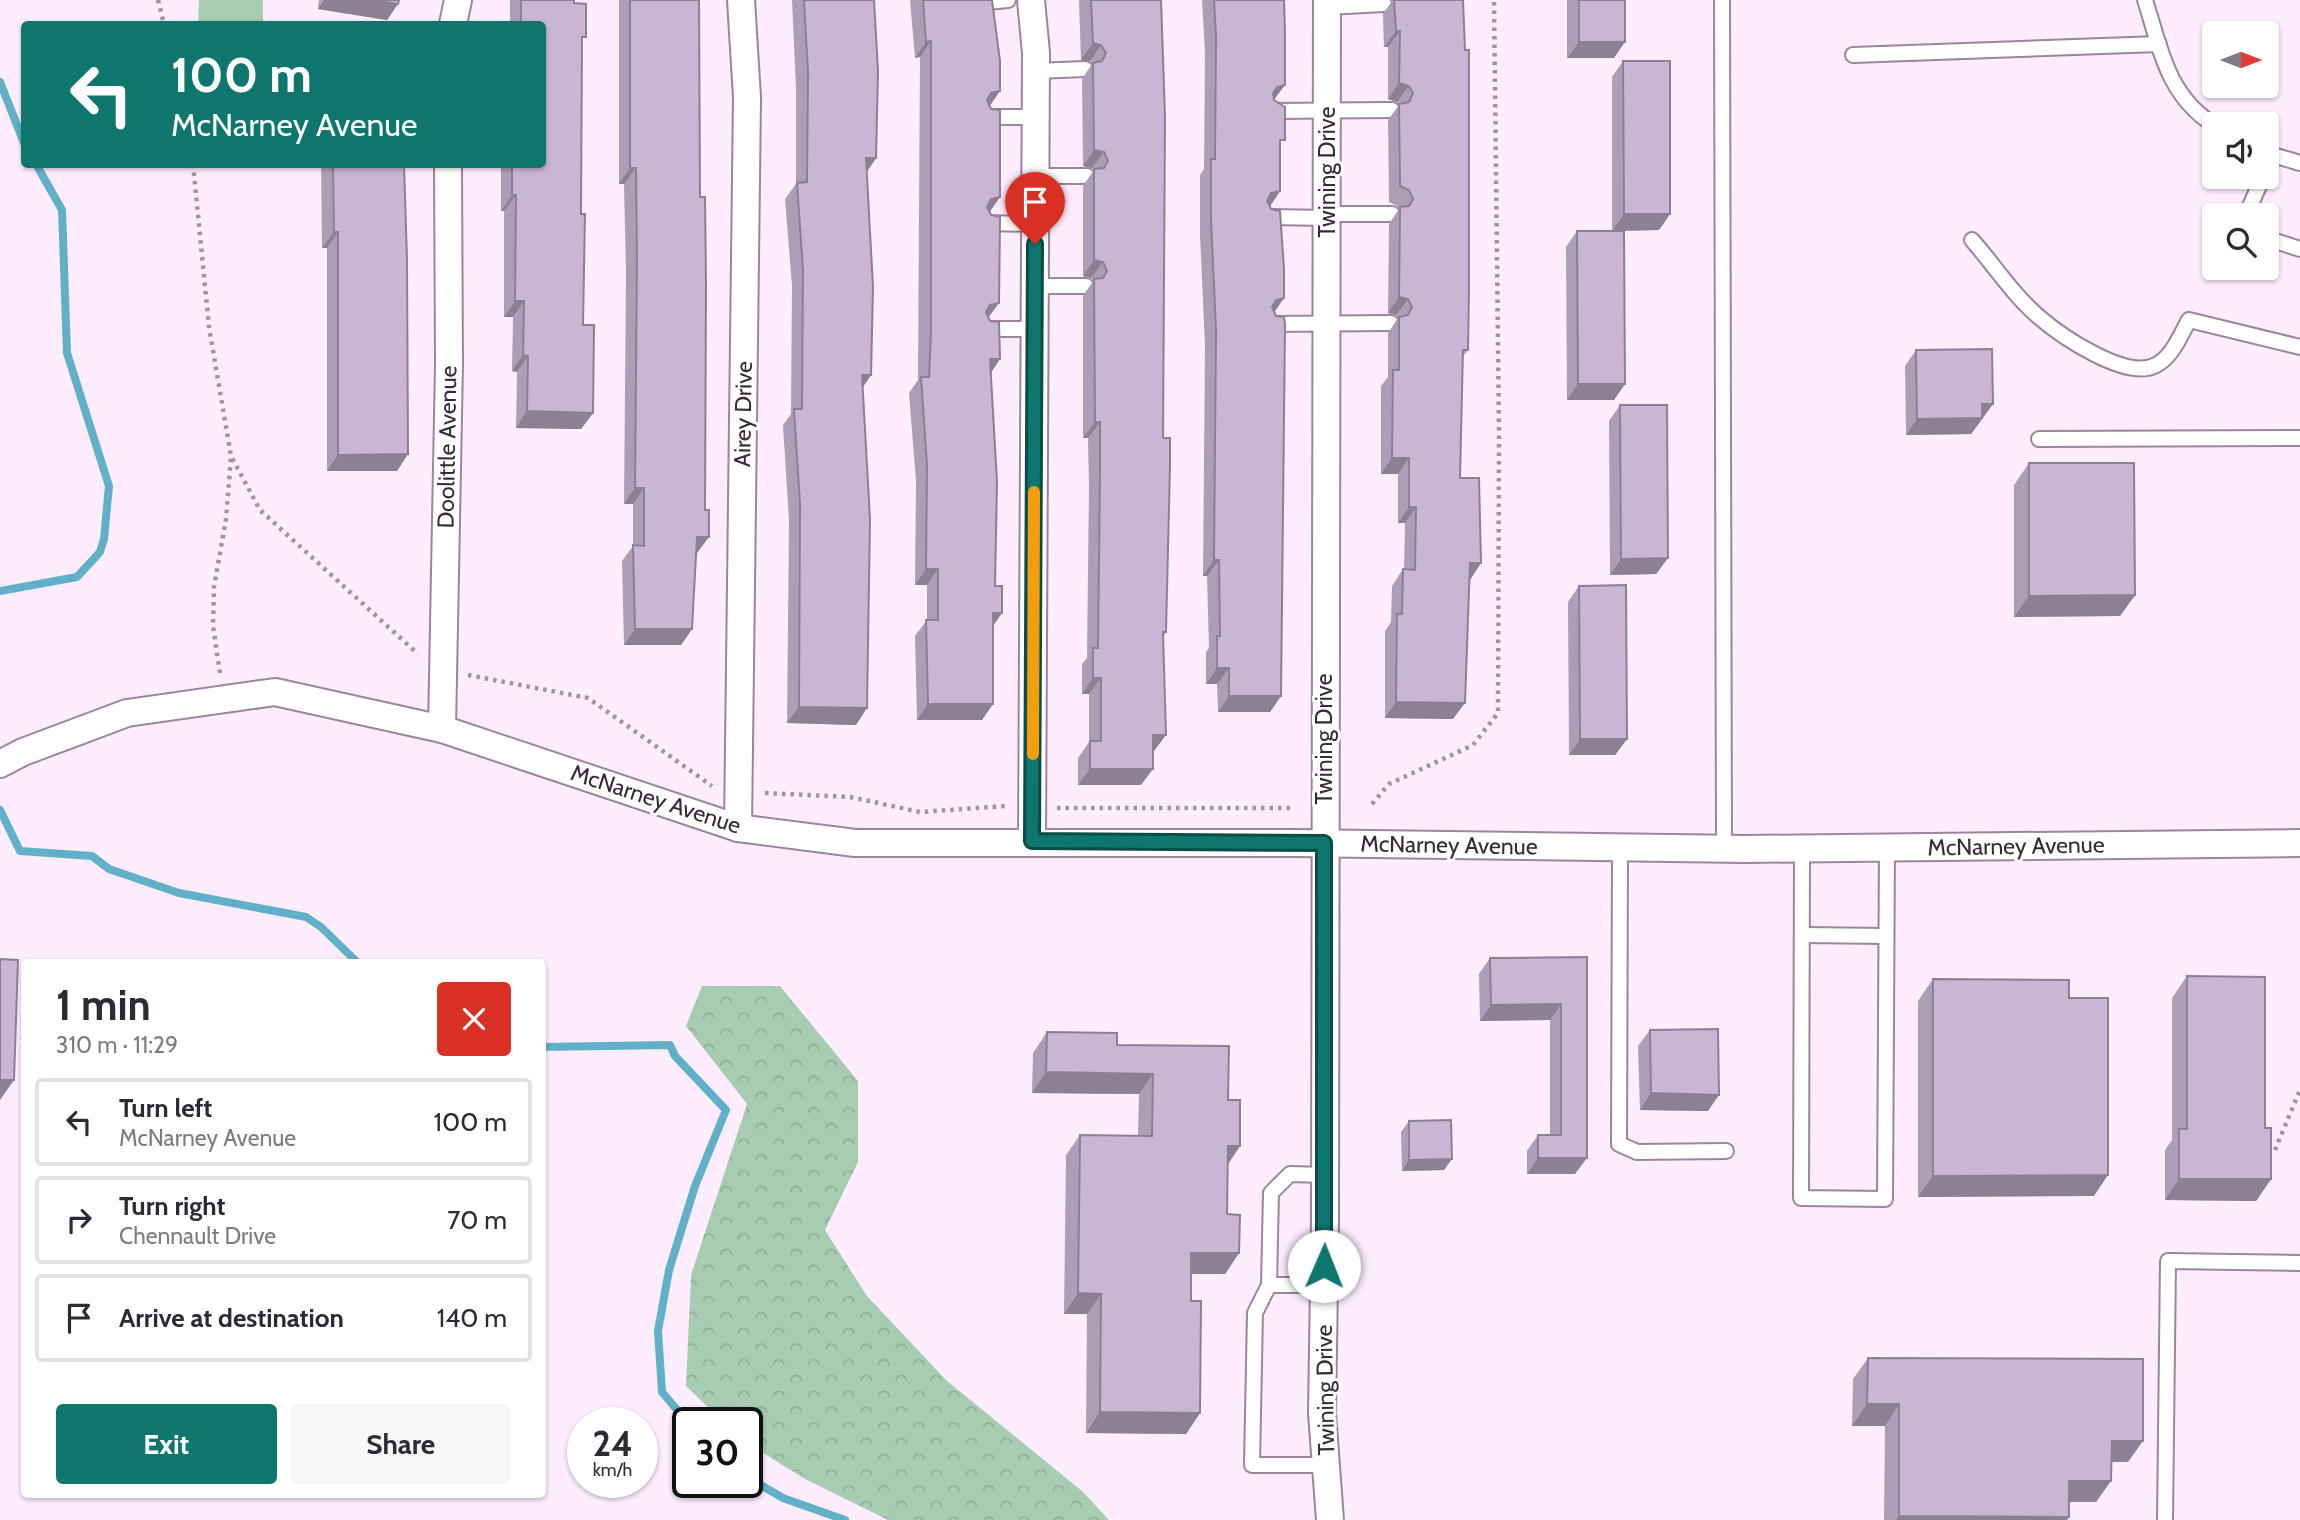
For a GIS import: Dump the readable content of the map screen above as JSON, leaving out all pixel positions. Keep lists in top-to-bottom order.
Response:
{
  "streets": {
    "street": [
      "Twining Drive",
      "Airey Drive",
      "Doolittle Avenue",
      "McNarney Avenue"
    ]
  },
  "crossings": [
    ["Twining Drive", "McNarney Avenue"],
    ["Airey Drive", "McNarney Avenue"],
    ["Doolittle Avenue", "McNarney Avenue"]
  ],
  "north": "right",
  "page": {
    "turn": ["100 m", "McNarney Avenue"],
    "heading": ["1 min", "310 m · 11:29"],
    "list": [
      {
        "name": "Turn left",
        "note": "McNarney Avenue",
        "value": "100 m"
      },
      {
        "name": "Turn right",
        "note": "Chennault Drive",
        "value": "70 m"
      },
      {
        "name": "Arrive at destination",
        "value": "140 m"
      }
    ],
    "buttons": ["Exit", "Share"],
    "speed": "24 km/h",
    "limit": "30"
  }
}
